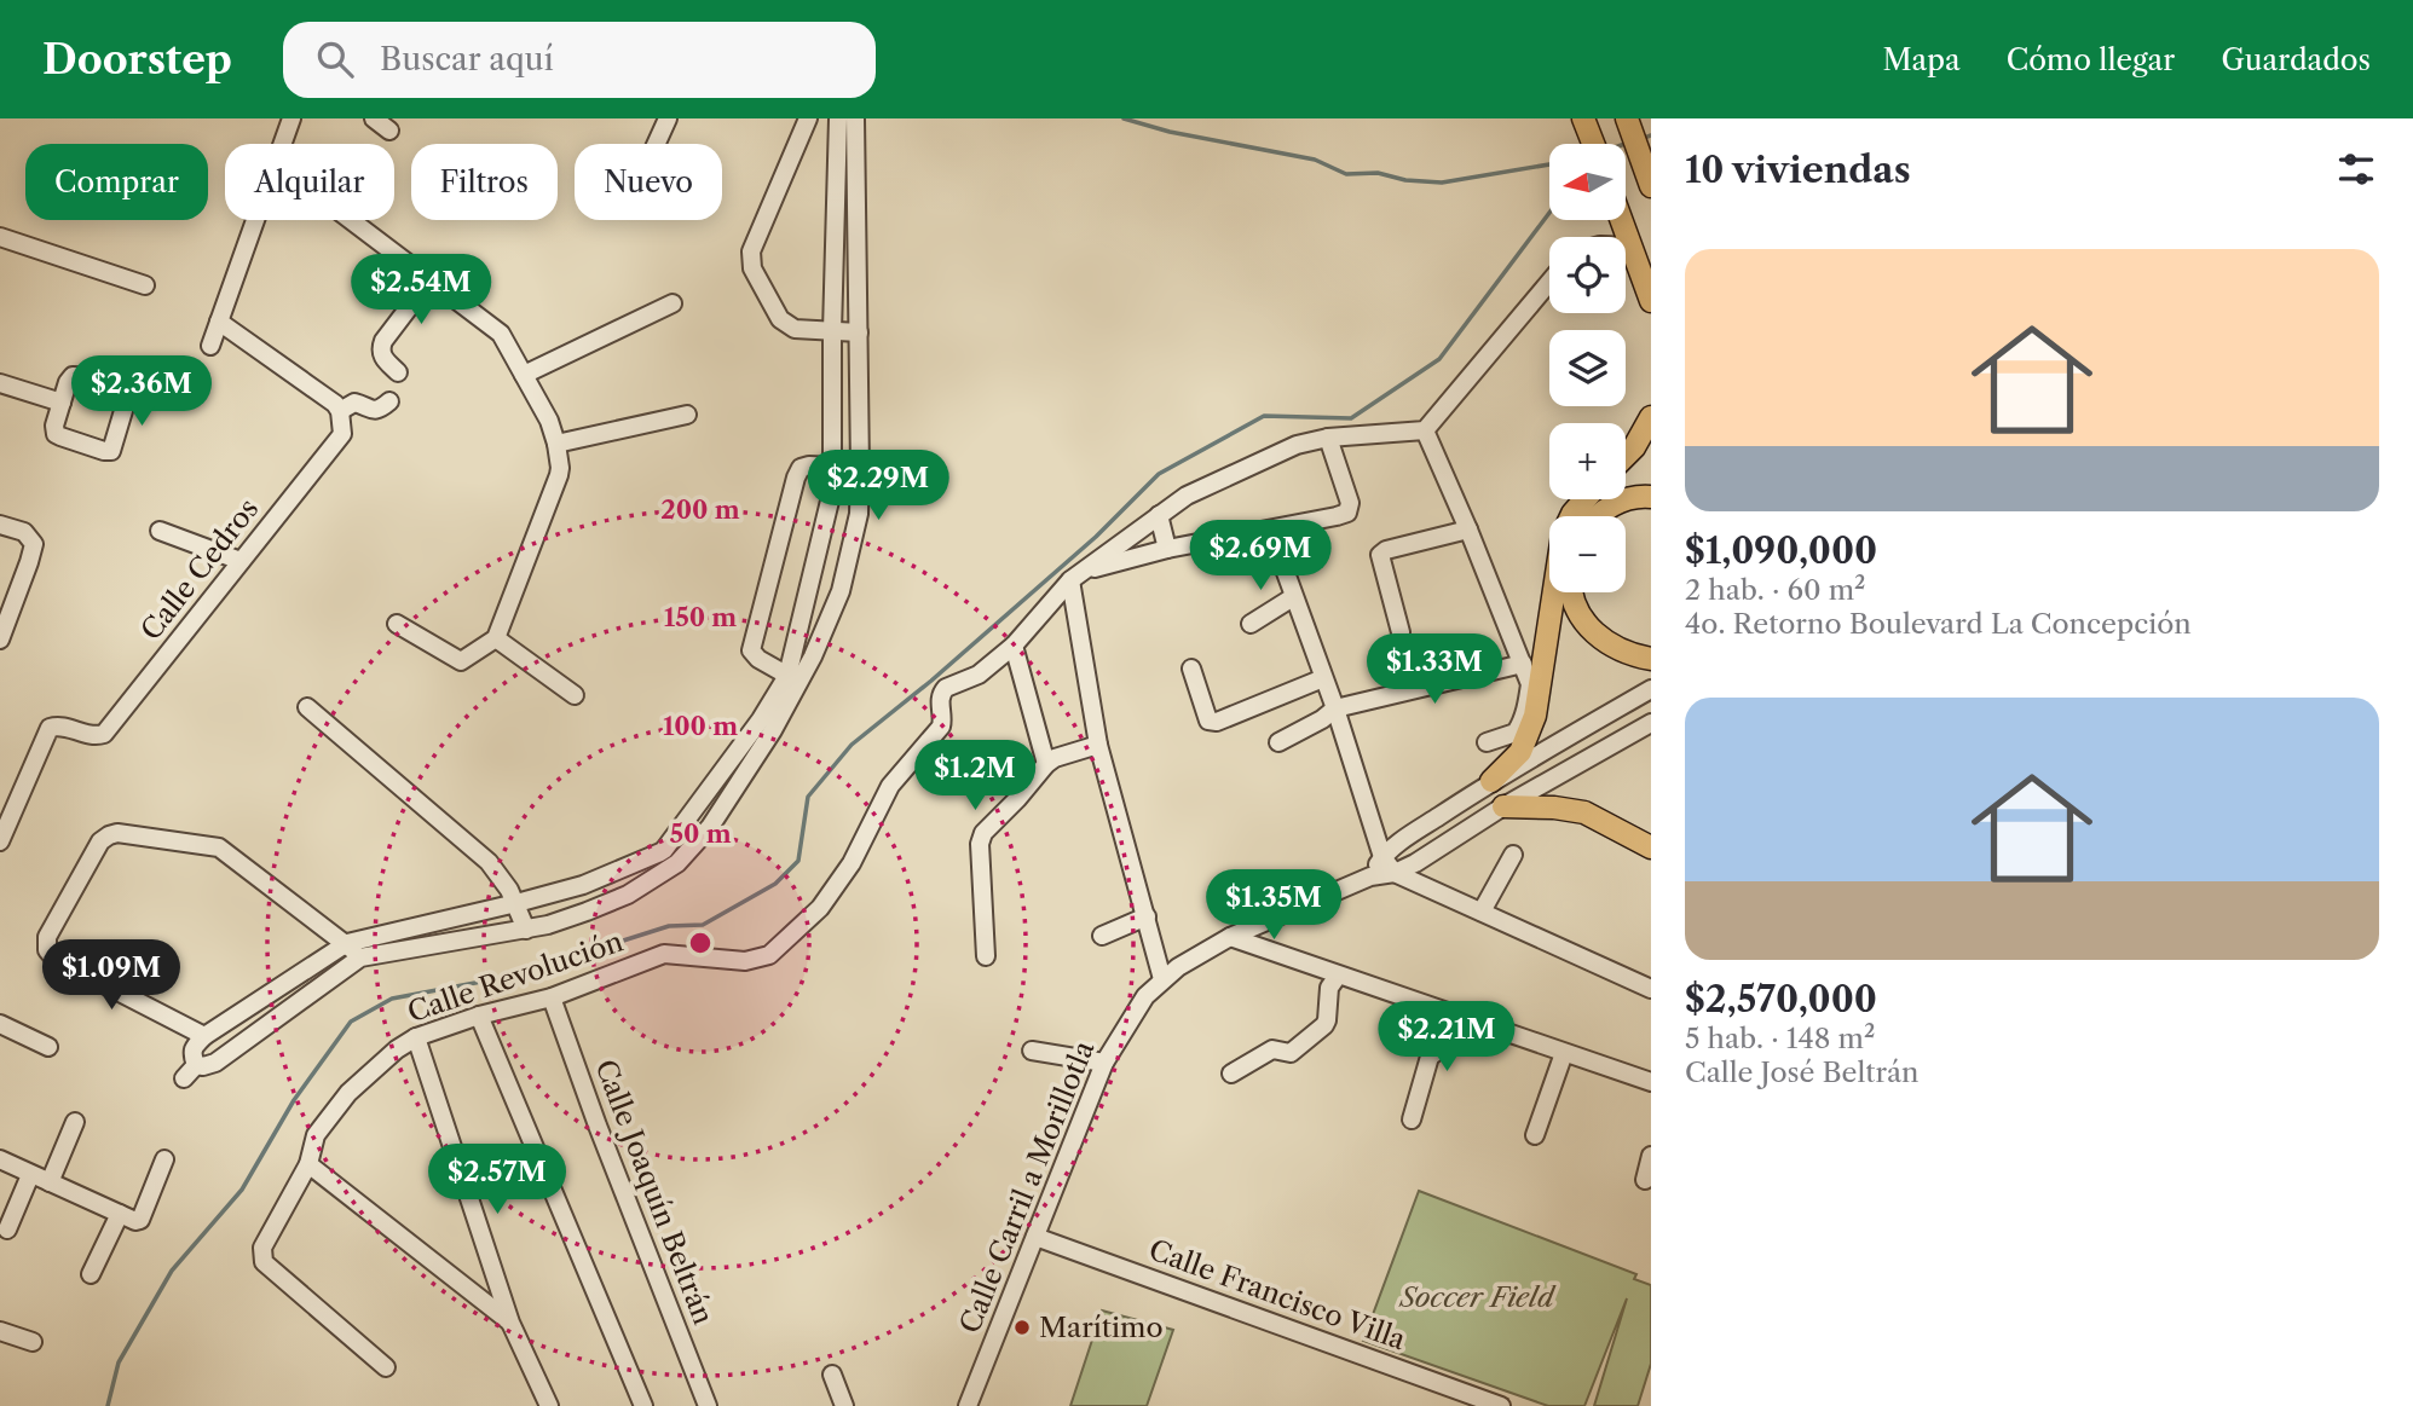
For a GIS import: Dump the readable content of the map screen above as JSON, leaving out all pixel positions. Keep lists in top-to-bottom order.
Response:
{
  "streets": {
    "street": [
      "Calle Cedros",
      "Calle Revolución",
      "Calle Carril a Morillotla",
      "Calle Joaquín Beltrán",
      "Calle Francisco Villa"
    ]
  },
  "crossings": [
    ["Calle Revolución", "Calle Joaquín Beltrán"],
    ["Calle Carril a Morillotla", "Calle Francisco Villa"]
  ],
  "parks": ["Soccer Field"],
  "places": ["Marítimo"],
  "north": "left",
  "page": {
    "header": "Doorstep",
    "search": "Buscar aquí",
    "nav": ["Mapa", "Cómo llegar", "Guardados"],
    "heading": "10 viviendas",
    "map_buttons": ["+", "−"],
    "chip": [
      "Comprar",
      "Alquilar",
      "Filtros",
      "Nuevo"
    ],
    "list": [
      {
        "name": "$1,090,000",
        "note": "2 hab. · 60 m² · 4o. Retorno Boulevard La Concepción"
      },
      {
        "name": "$2,570,000",
        "note": "5 hab. · 148 m² · Calle José Beltrán"
      }
    ],
    "price": [
      "$2.54M",
      "$2.36M",
      "$2.29M",
      "$2.69M",
      "$1.33M",
      "$1.2M",
      "$1.35M",
      "$1.09M",
      "$2.21M",
      "$2.57M"
    ]
  },
  "rings": [
    "200 m",
    "150 m",
    "100 m",
    "50 m"
  ]
}
